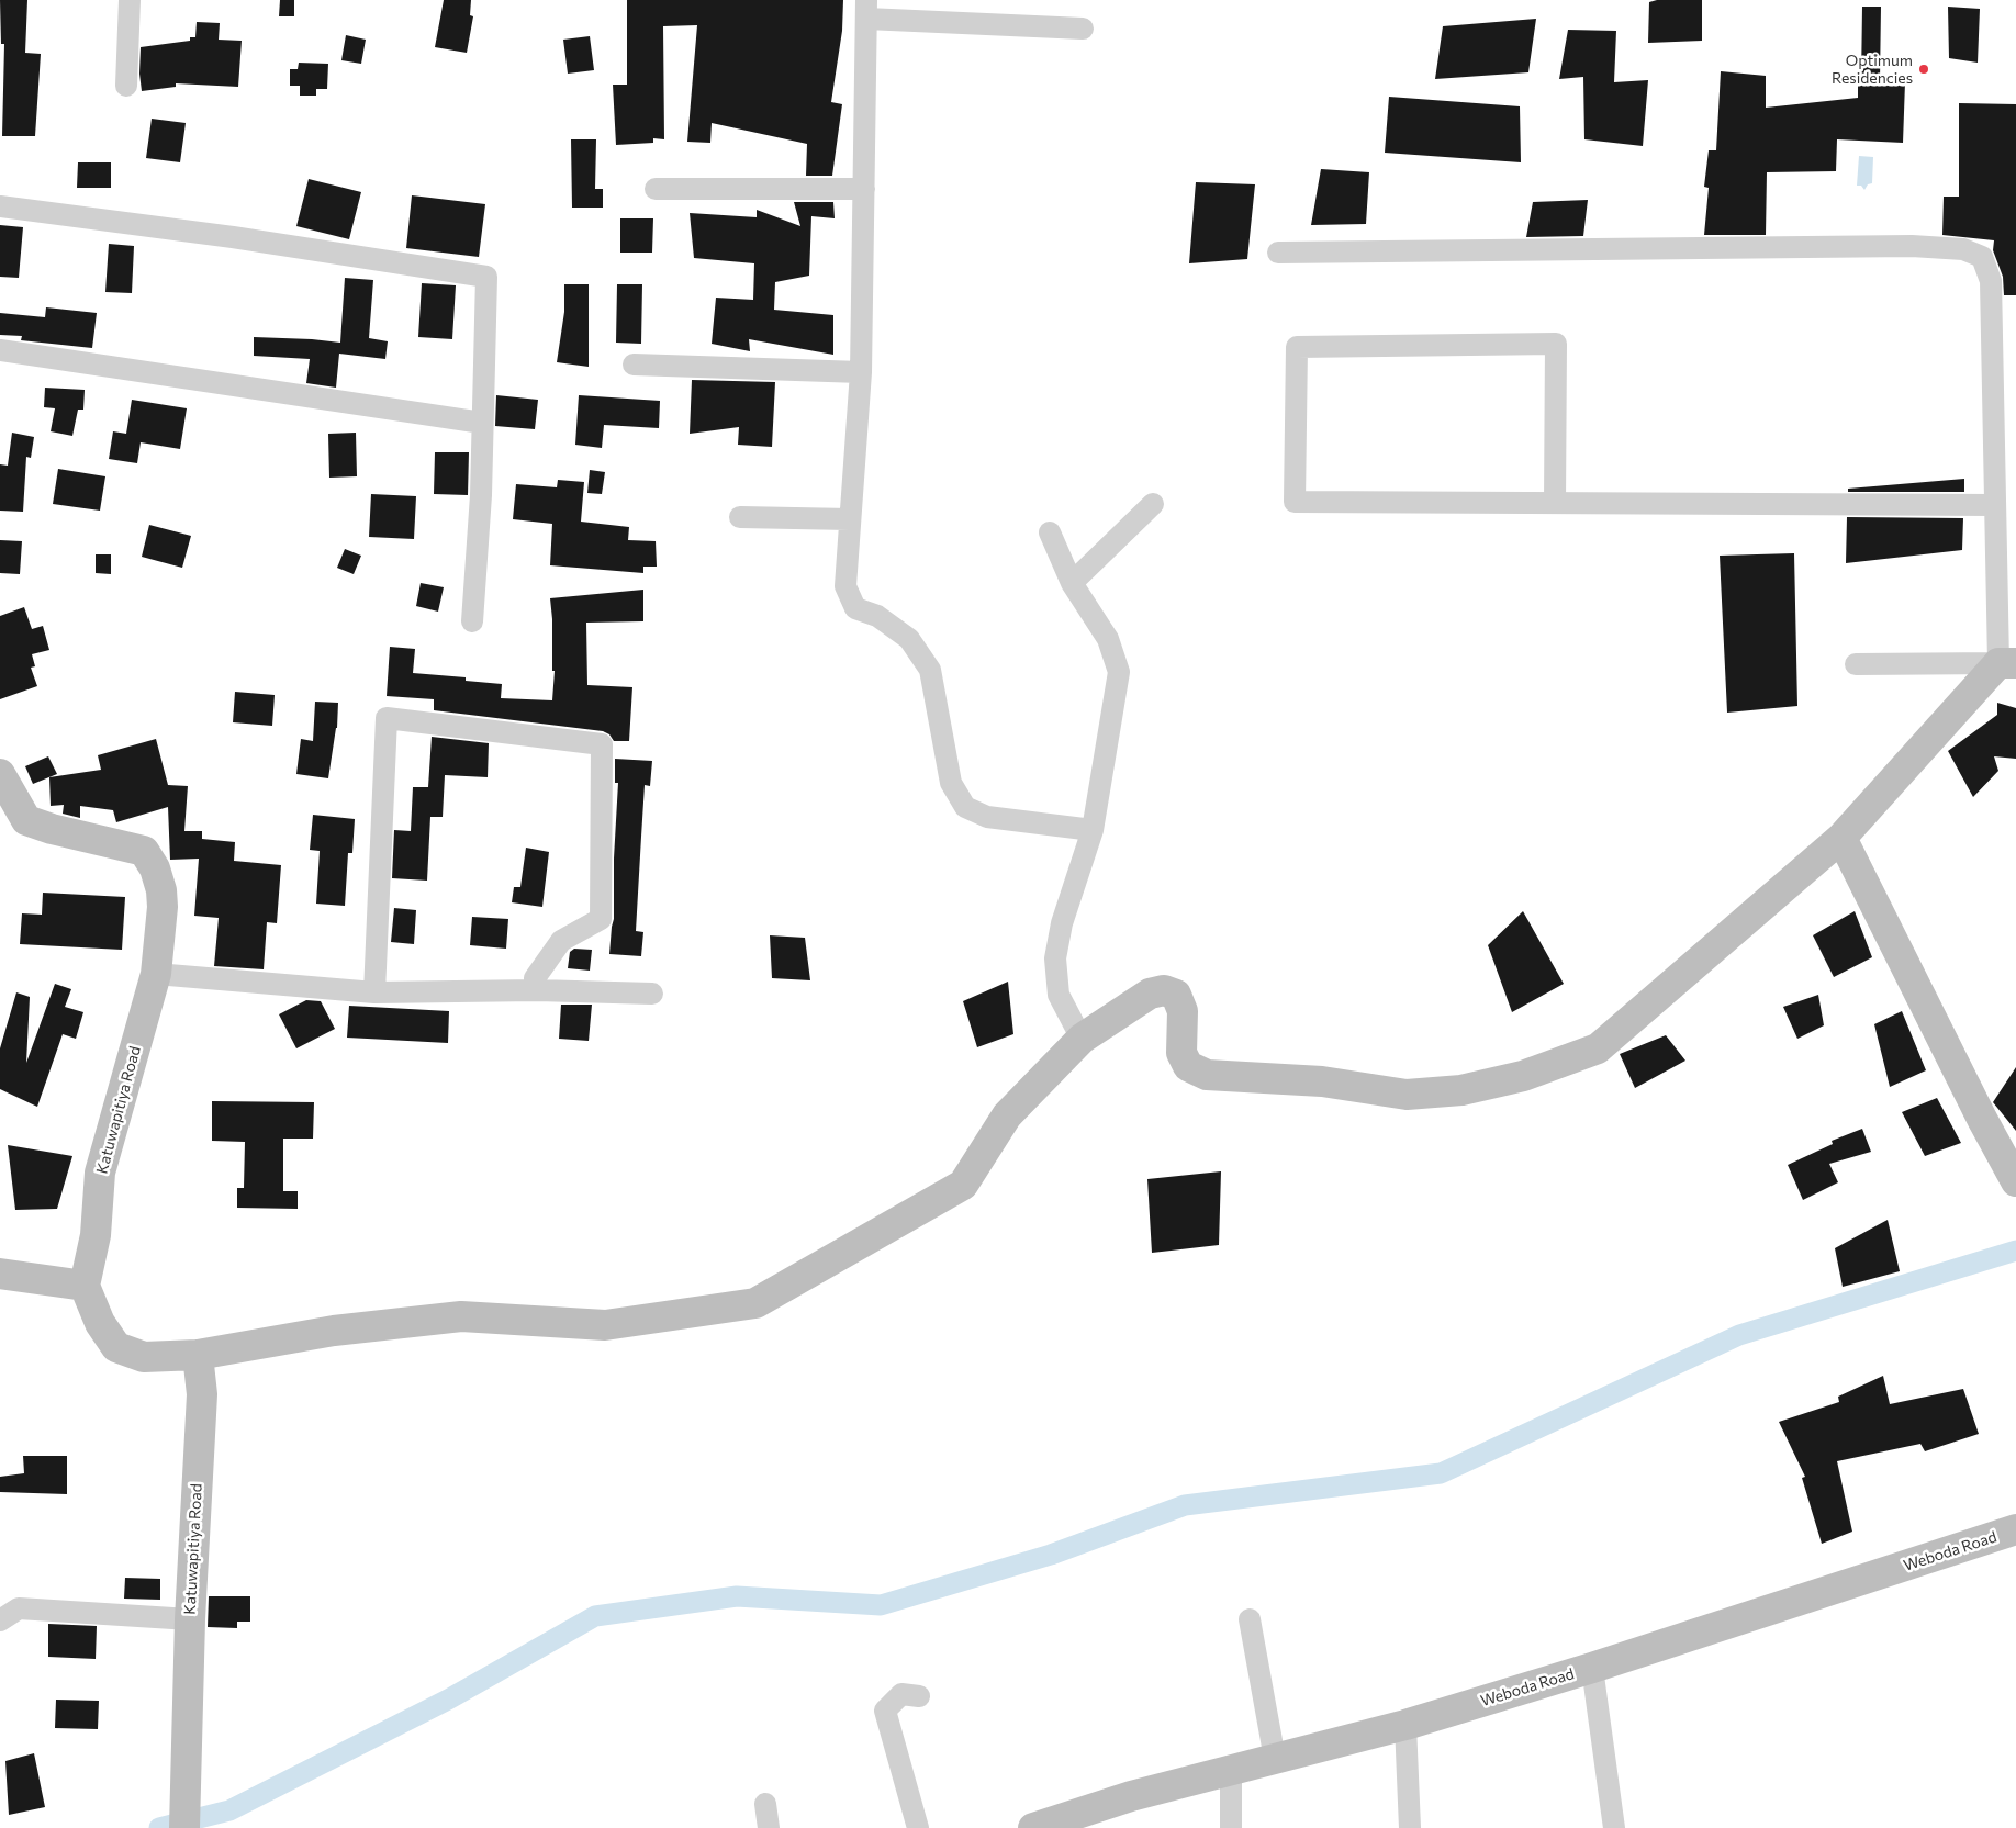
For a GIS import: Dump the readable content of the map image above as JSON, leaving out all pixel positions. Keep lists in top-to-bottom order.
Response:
{
  "streets": {
    "street": ["Katuwapitiya Road", "Weboda Road"]
  },
  "places": ["Optimum Residencies"]
}
